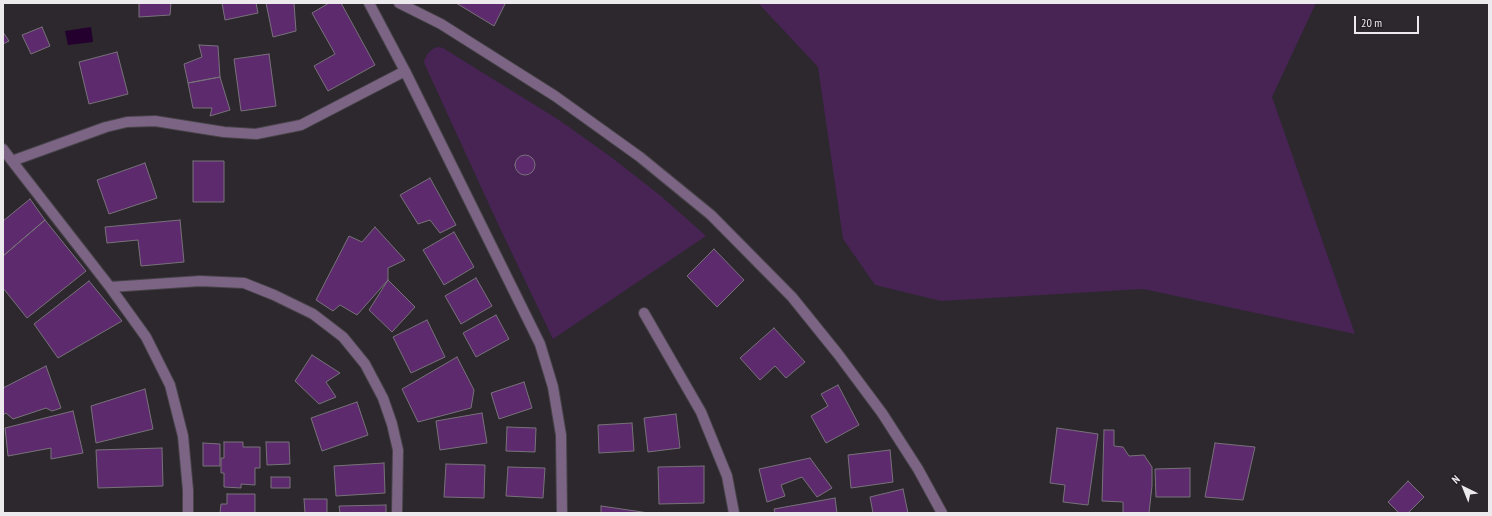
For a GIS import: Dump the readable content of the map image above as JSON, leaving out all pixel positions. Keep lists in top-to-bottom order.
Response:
{
  "scale_bar": "20 m",
  "north": "top left"
}
